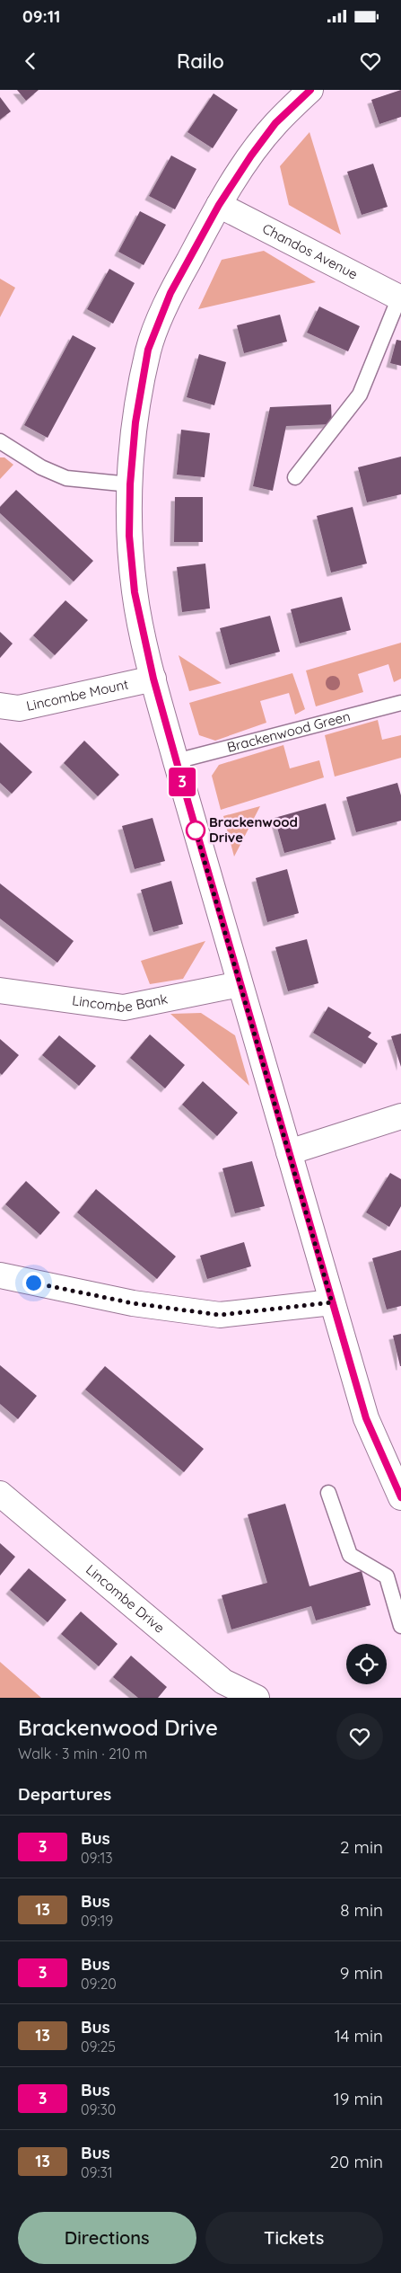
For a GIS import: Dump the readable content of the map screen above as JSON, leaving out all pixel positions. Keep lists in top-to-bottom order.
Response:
{
  "streets": {
    "street": [
      "Chandos Avenue",
      "Lincombe Mount",
      "Lincombe Bank",
      "Lincombe Drive"
    ],
    "lane": ["Brackenwood Green"]
  },
  "places": ["Brackenwood Drive"],
  "lines": ["bus line 3"],
  "page": {
    "status": "09:11",
    "header": "Railo",
    "on_map": "3",
    "heading": [
      ["Brackenwood Drive", "Walk · 3 min · 210 m"],
      "Departures"
    ],
    "list": [
      {
        "mark": "3",
        "name": "Bus",
        "note": "09:13",
        "value": "2 min"
      },
      {
        "mark": "13",
        "name": "Bus",
        "note": "09:19",
        "value": "8 min"
      },
      {
        "mark": "3",
        "name": "Bus",
        "note": "09:20",
        "value": "9 min"
      },
      {
        "mark": "13",
        "name": "Bus",
        "note": "09:25",
        "value": "14 min"
      },
      {
        "mark": "3",
        "name": "Bus",
        "note": "09:30",
        "value": "19 min"
      },
      {
        "mark": "13",
        "name": "Bus",
        "note": "09:31",
        "value": "20 min"
      }
    ],
    "buttons": ["Directions", "Tickets"]
  }
}
